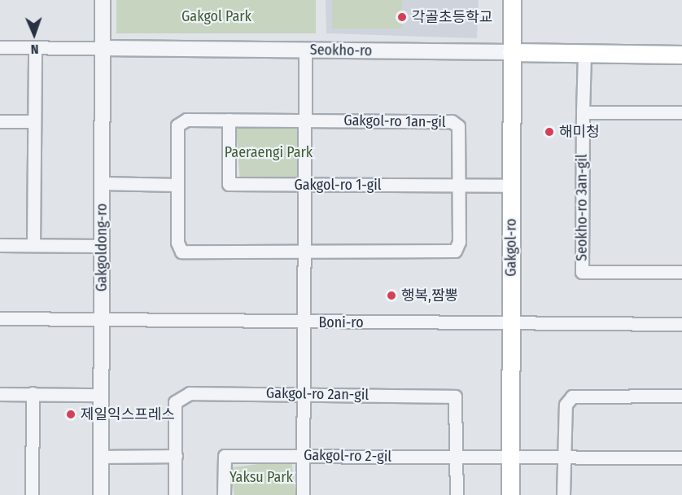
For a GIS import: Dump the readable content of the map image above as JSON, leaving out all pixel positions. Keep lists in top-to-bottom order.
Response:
{
  "streets": {
    "main road": ["Seokho-ro", "Gakgol-ro"],
    "street": [
      "Gakgol-ro 1an-gil",
      "Gakgol-ro 1-gil",
      "Seokho-ro 3an-gil",
      "Gakgoldong-ro",
      "Boni-ro",
      "Gakgol-ro 2an-gil",
      "Gakgol-ro 2-gil"
    ]
  },
  "crossings": [
    ["Seokho-ro", "Gakgoldong-ro"],
    ["Seokho-ro", "Gakgol-ro"],
    ["Gakgol-ro 1an-gil", "Gakgol-ro 1-gil"],
    ["Gakgol-ro 1-gil", "Gakgol-ro"],
    ["Gakgoldong-ro", "Boni-ro"],
    ["Gakgol-ro", "Boni-ro"],
    ["Gakgol-ro", "Gakgol-ro 2-gil"],
    ["Gakgol-ro 2an-gil", "Gakgol-ro 2-gil"]
  ],
  "parks": ["Gakgol Park", "Paeraengi Park", "Yaksu Park"],
  "places": [
    "각골초등학교",
    "해미청",
    "행복,짬뽕",
    "제일익스프레스"
  ],
  "north": "bottom"
}
